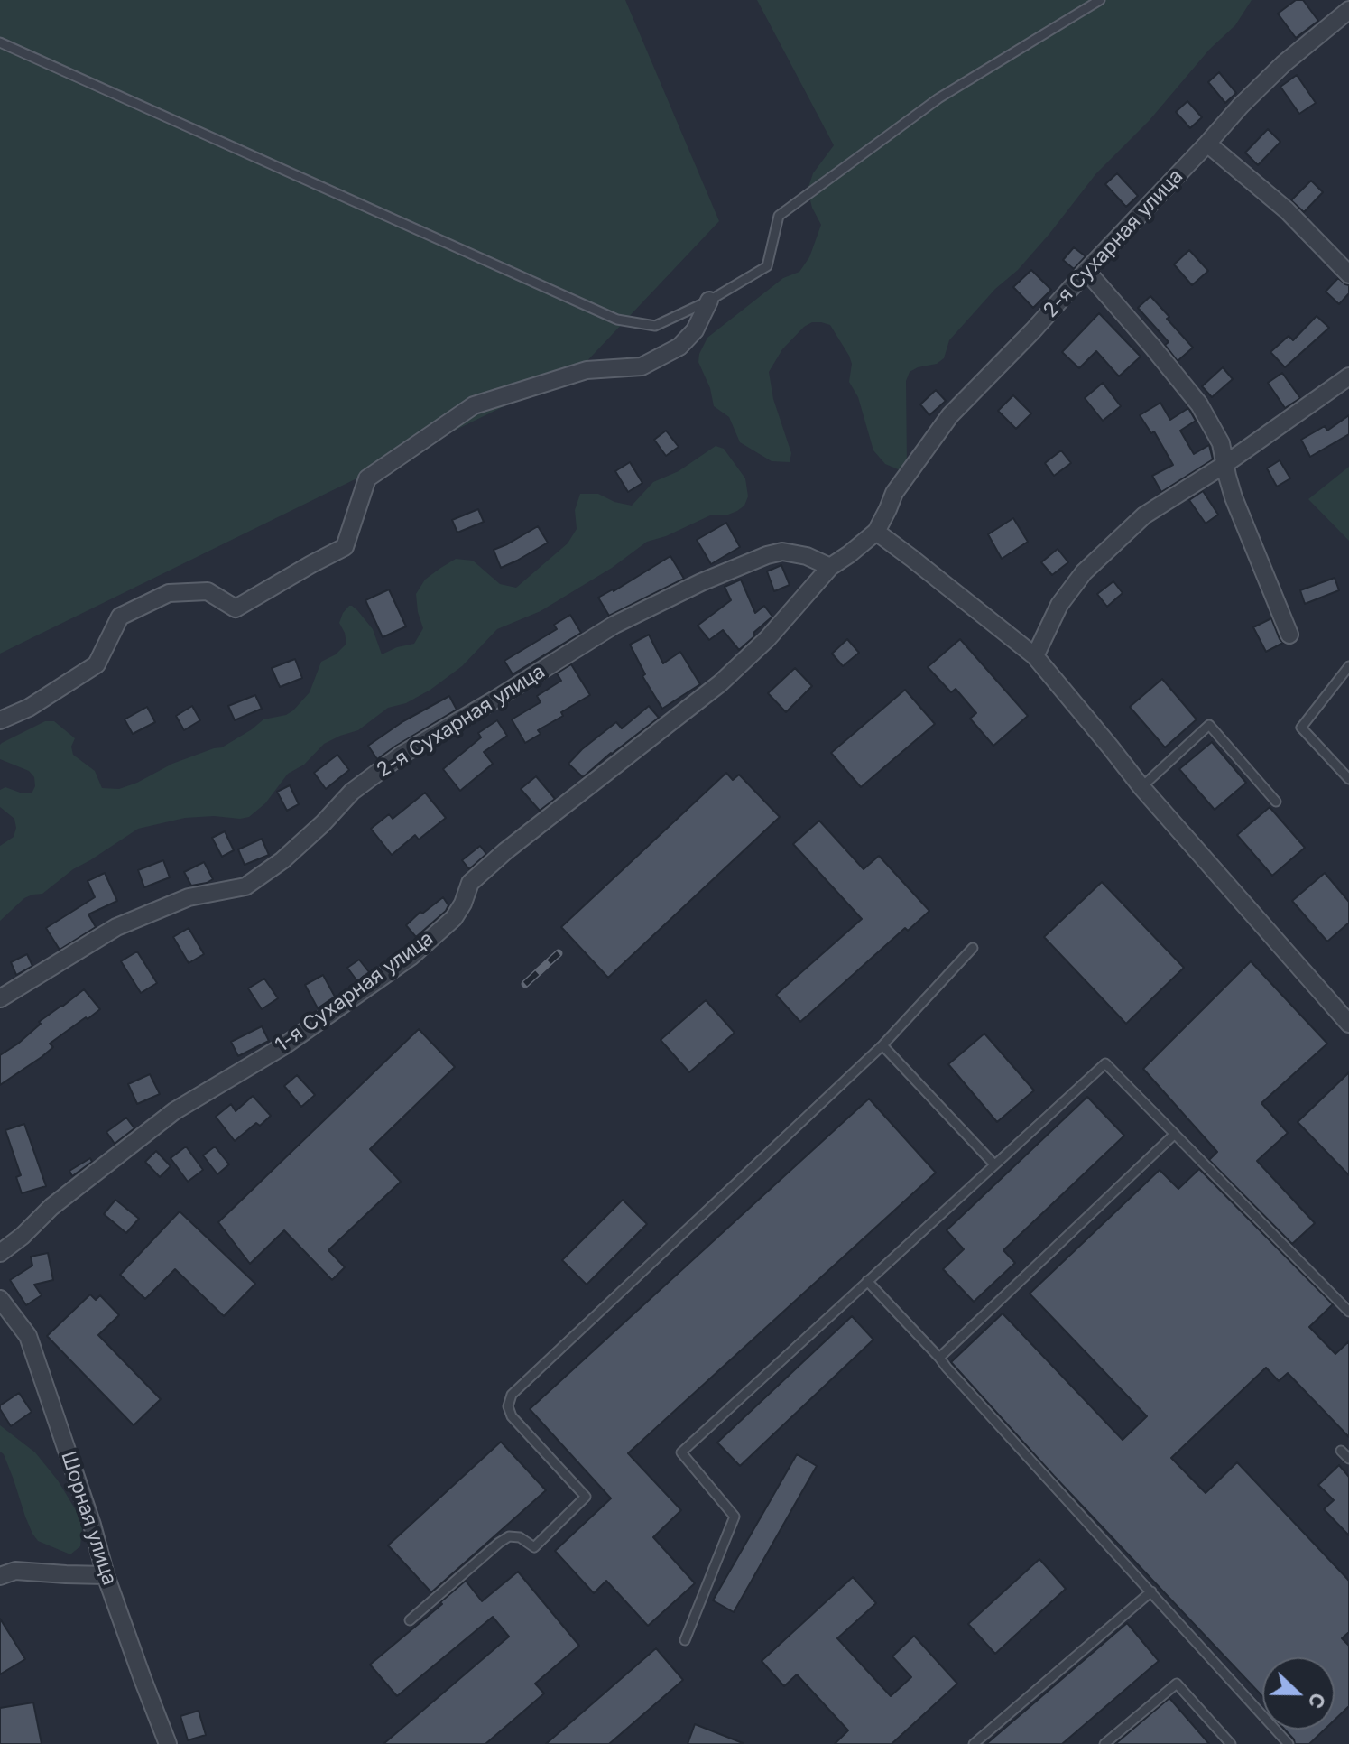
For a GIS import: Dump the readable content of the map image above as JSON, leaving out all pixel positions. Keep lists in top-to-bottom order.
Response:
{
  "streets": {
    "street": ["2-я Сухарная улица", "1-я Сухарная улица", "Шорная улица"]
  },
  "crossings": [
    ["2-я Сухарная улица", "1-я Сухарная улица"]
  ],
  "north": "right"
}
